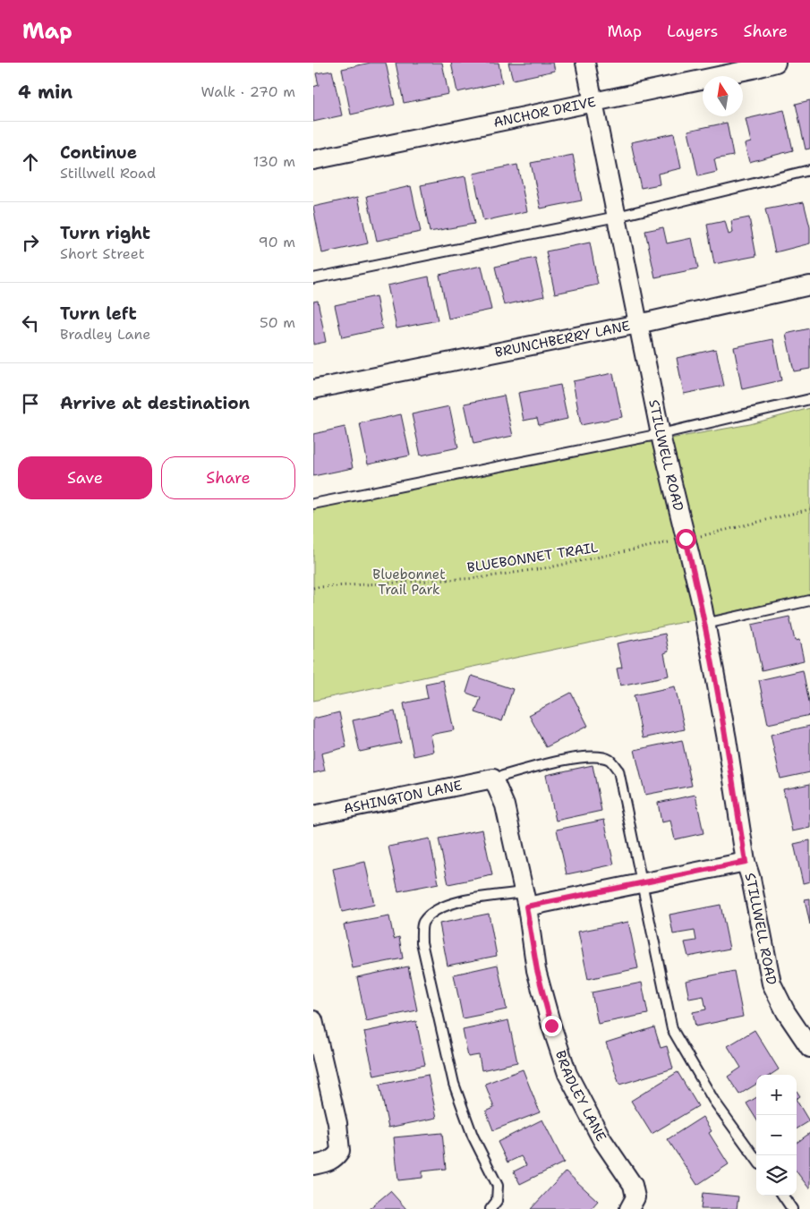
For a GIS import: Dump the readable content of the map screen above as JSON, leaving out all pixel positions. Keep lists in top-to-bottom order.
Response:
{
  "streets": {
    "street": [
      "ANCHOR DRIVE",
      "BRUNCHBERRY LANE",
      "STILLWELL ROAD",
      "ASHINGTON LANE",
      "BRADLEY LANE"
    ],
    "path": ["BLUEBONNET TRAIL"]
  },
  "crossings": [
    ["ANCHOR DRIVE", "STILLWELL ROAD"],
    ["BRUNCHBERRY LANE", "STILLWELL ROAD"],
    ["ASHINGTON LANE", "BRADLEY LANE"]
  ],
  "parks": ["Bluebonnet Trail Park"],
  "north": "top",
  "page": {
    "header": "Map",
    "nav": ["Map", "Layers", "Share"],
    "heading": ["4 min", "Walk · 270 m"],
    "list": [
      ["Continue", "Stillwell Road", "130 m"],
      ["Turn right", "Short Street", "90 m"],
      ["Turn left", "Bradley Lane", "50 m"],
      "Arrive at destination"
    ],
    "buttons": ["Save", "Share"],
    "map_buttons": ["+", "−"]
  }
}
